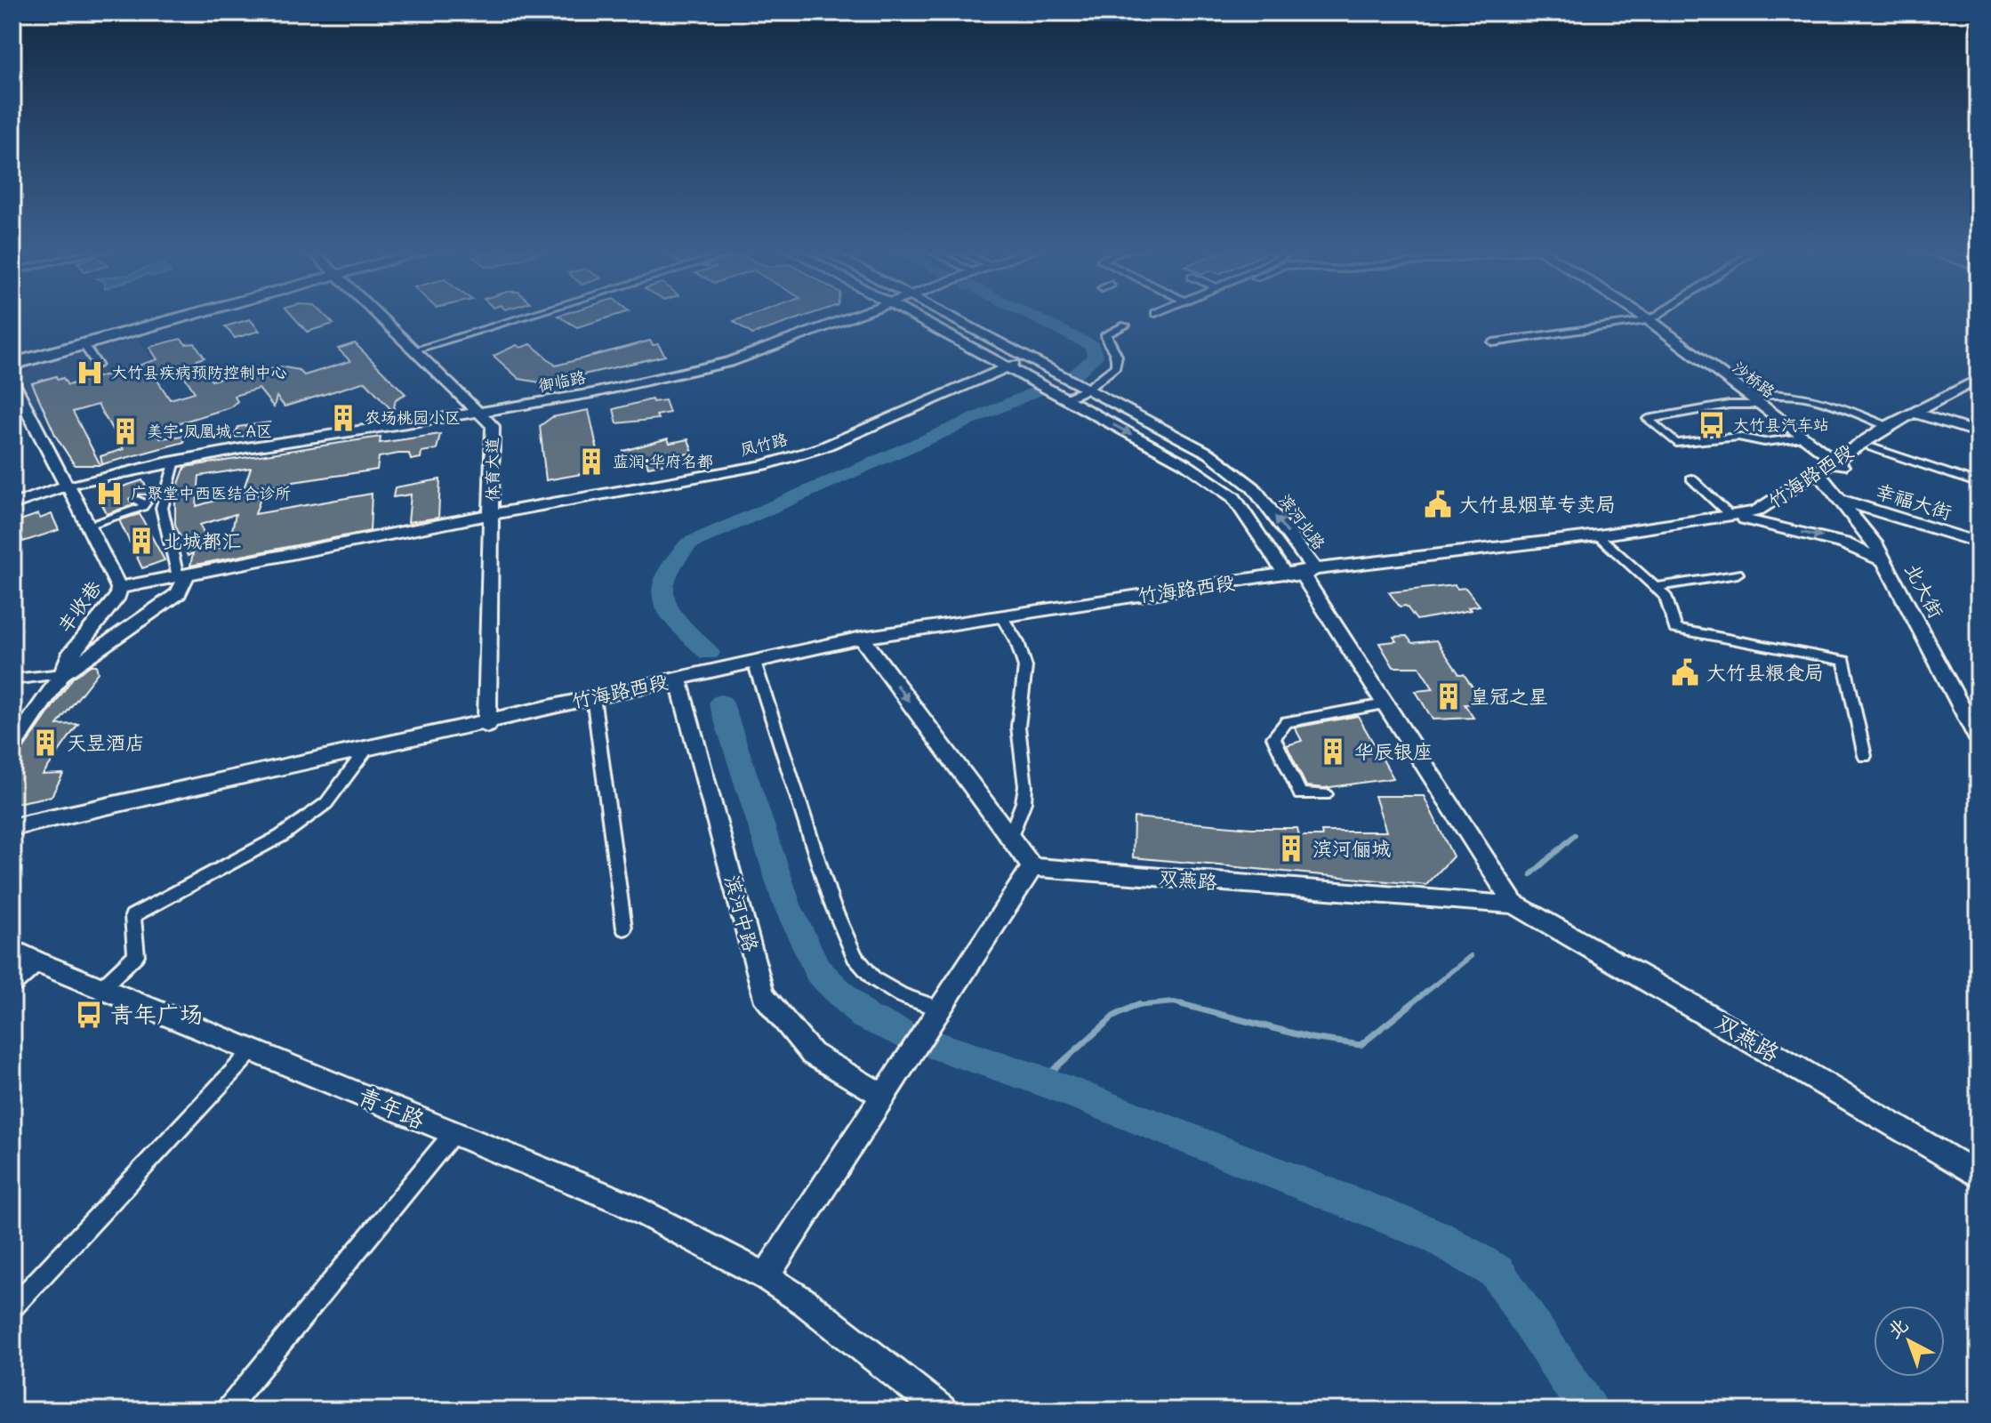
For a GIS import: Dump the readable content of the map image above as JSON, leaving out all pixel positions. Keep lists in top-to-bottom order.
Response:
{
  "streets": {
    "street": [
      "沙桥路",
      "御临路",
      "凤竹路",
      "体育大道",
      "竹海路西段",
      "幸福大街",
      "滨河北路",
      "北大街",
      "丰收巷",
      "双燕路",
      "滨河中路",
      "青年路"
    ]
  },
  "crossings": [
    ["沙桥路", "竹海路西段"],
    ["御临路", "体育大道"],
    ["御临路", "丰收巷"],
    ["凤竹路", "体育大道"],
    ["凤竹路", "滨河北路"],
    ["凤竹路", "丰收巷"],
    ["体育大道", "竹海路西段"],
    ["竹海路西段", "滨河北路"],
    ["竹海路西段", "北大街"],
    ["竹海路西段", "双燕路"],
    ["竹海路西段", "滨河中路"],
    ["幸福大街", "北大街"],
    ["滨河北路", "双燕路"]
  ],
  "places": {
    "hospital": ["大竹县疾病预防控制中心", "广聚堂中西医结合诊所"],
    "building": [
      "农场桃园小区",
      "美宇•凤凰城 - A区",
      "蓝润•华府名都",
      "北城都汇",
      "皇冠之星",
      "天昱酒店",
      "华辰银座",
      "滨河俪城"
    ],
    "bus stop": ["大竹县汽车站", "青年广场"],
    "public building": ["大竹县烟草专卖局", "大竹县粮食局"]
  },
  "north": "top left"
}
